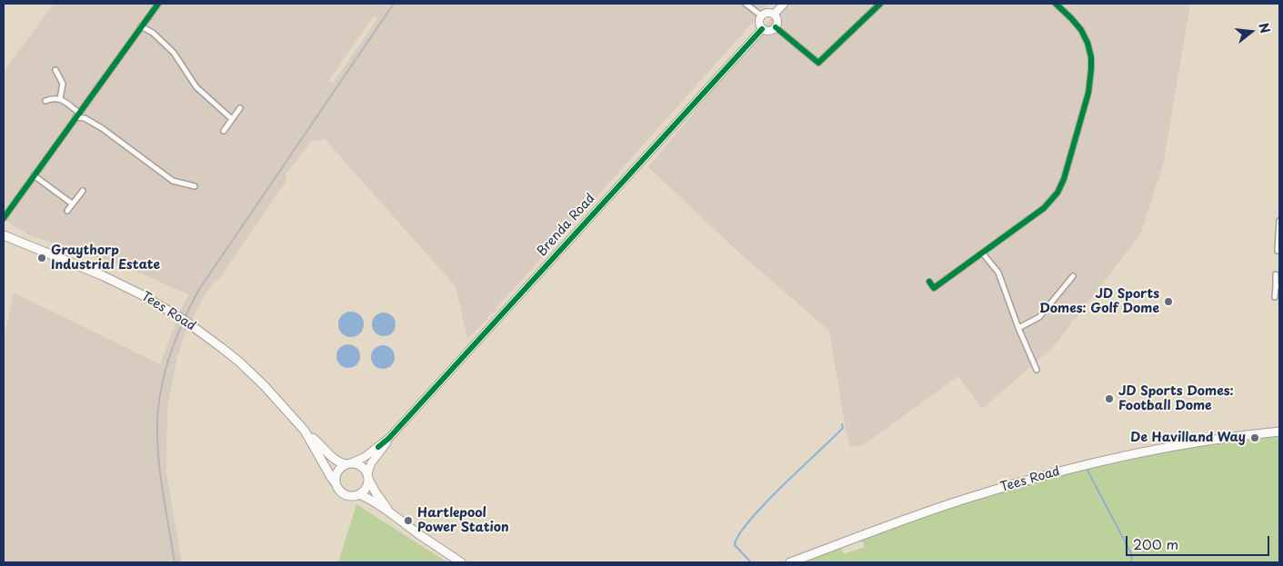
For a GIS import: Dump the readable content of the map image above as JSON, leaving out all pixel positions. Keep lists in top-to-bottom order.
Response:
{
  "streets": {
    "main road": ["Brenda Road", "Tees Road"]
  },
  "crossings": [
    ["Brenda Road", "Tees Road"]
  ],
  "places": [
    "Graythorp Industrial Estate",
    "JD Sports Domes: Golf Dome",
    "JD Sports Domes: Football Dome",
    "De Havilland Way",
    "Hartlepool Power Station"
  ],
  "scale_bar": "200 m",
  "north": "right"
}
